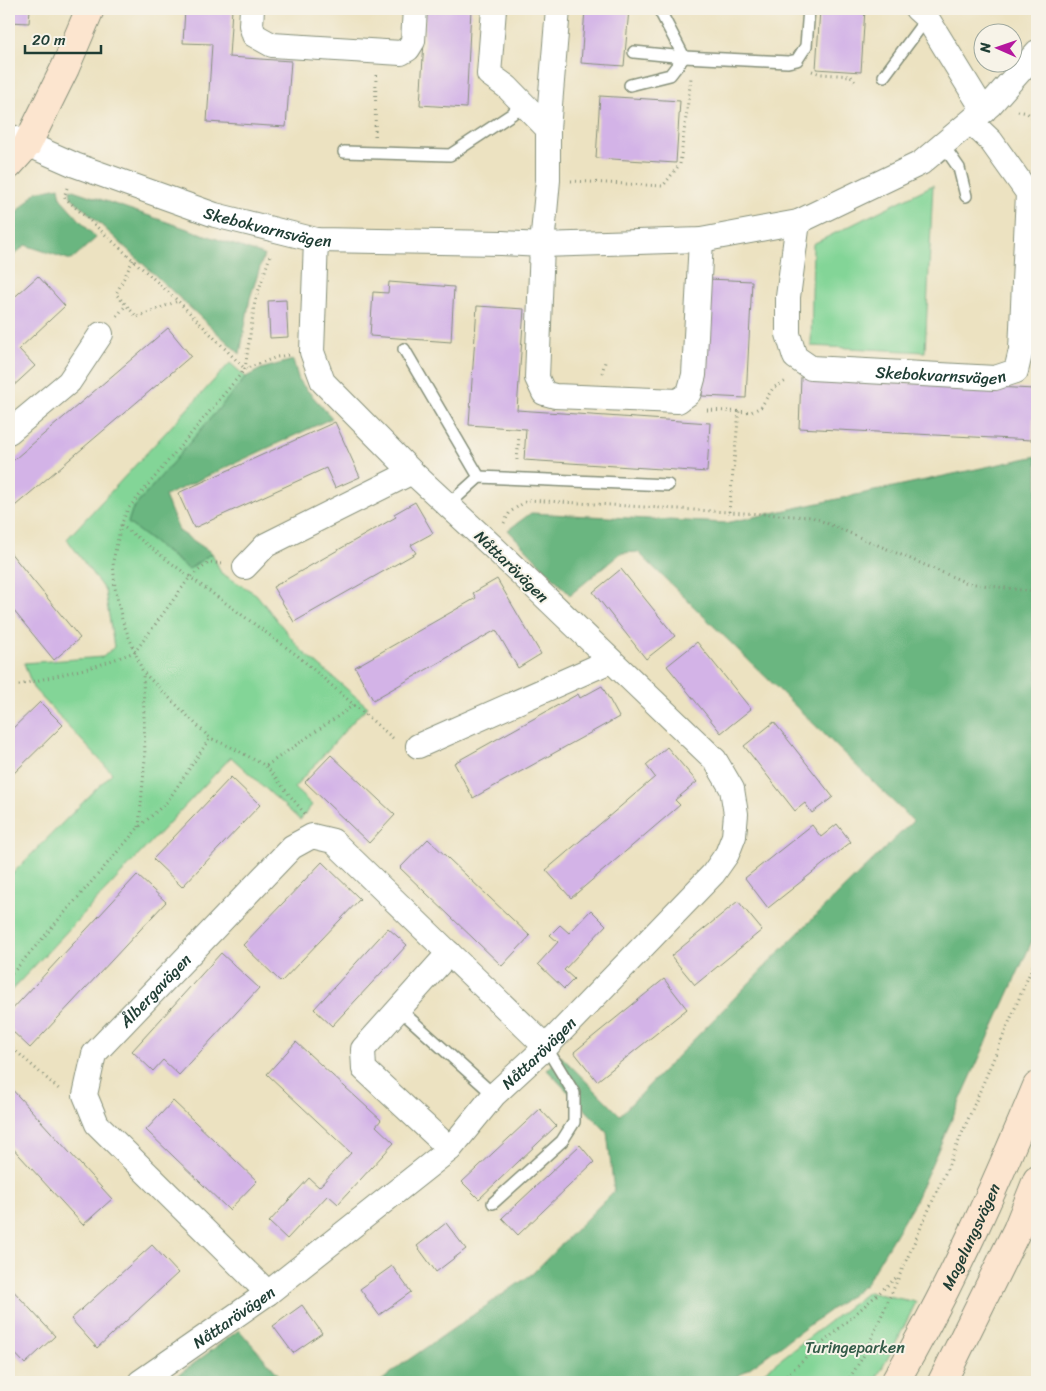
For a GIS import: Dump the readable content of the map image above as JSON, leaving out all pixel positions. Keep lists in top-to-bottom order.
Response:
{
  "streets": {
    "main road": ["Magelungsvägen"],
    "street": ["Skebokvarnsvägen", "Nåttarövägen", "Ålbergavägen"]
  },
  "crossings": [
    ["Skebokvarnsvägen", "Nåttarövägen"]
  ],
  "parks": ["Turingeparken"],
  "scale_bar": "20 m",
  "north": "left"
}
